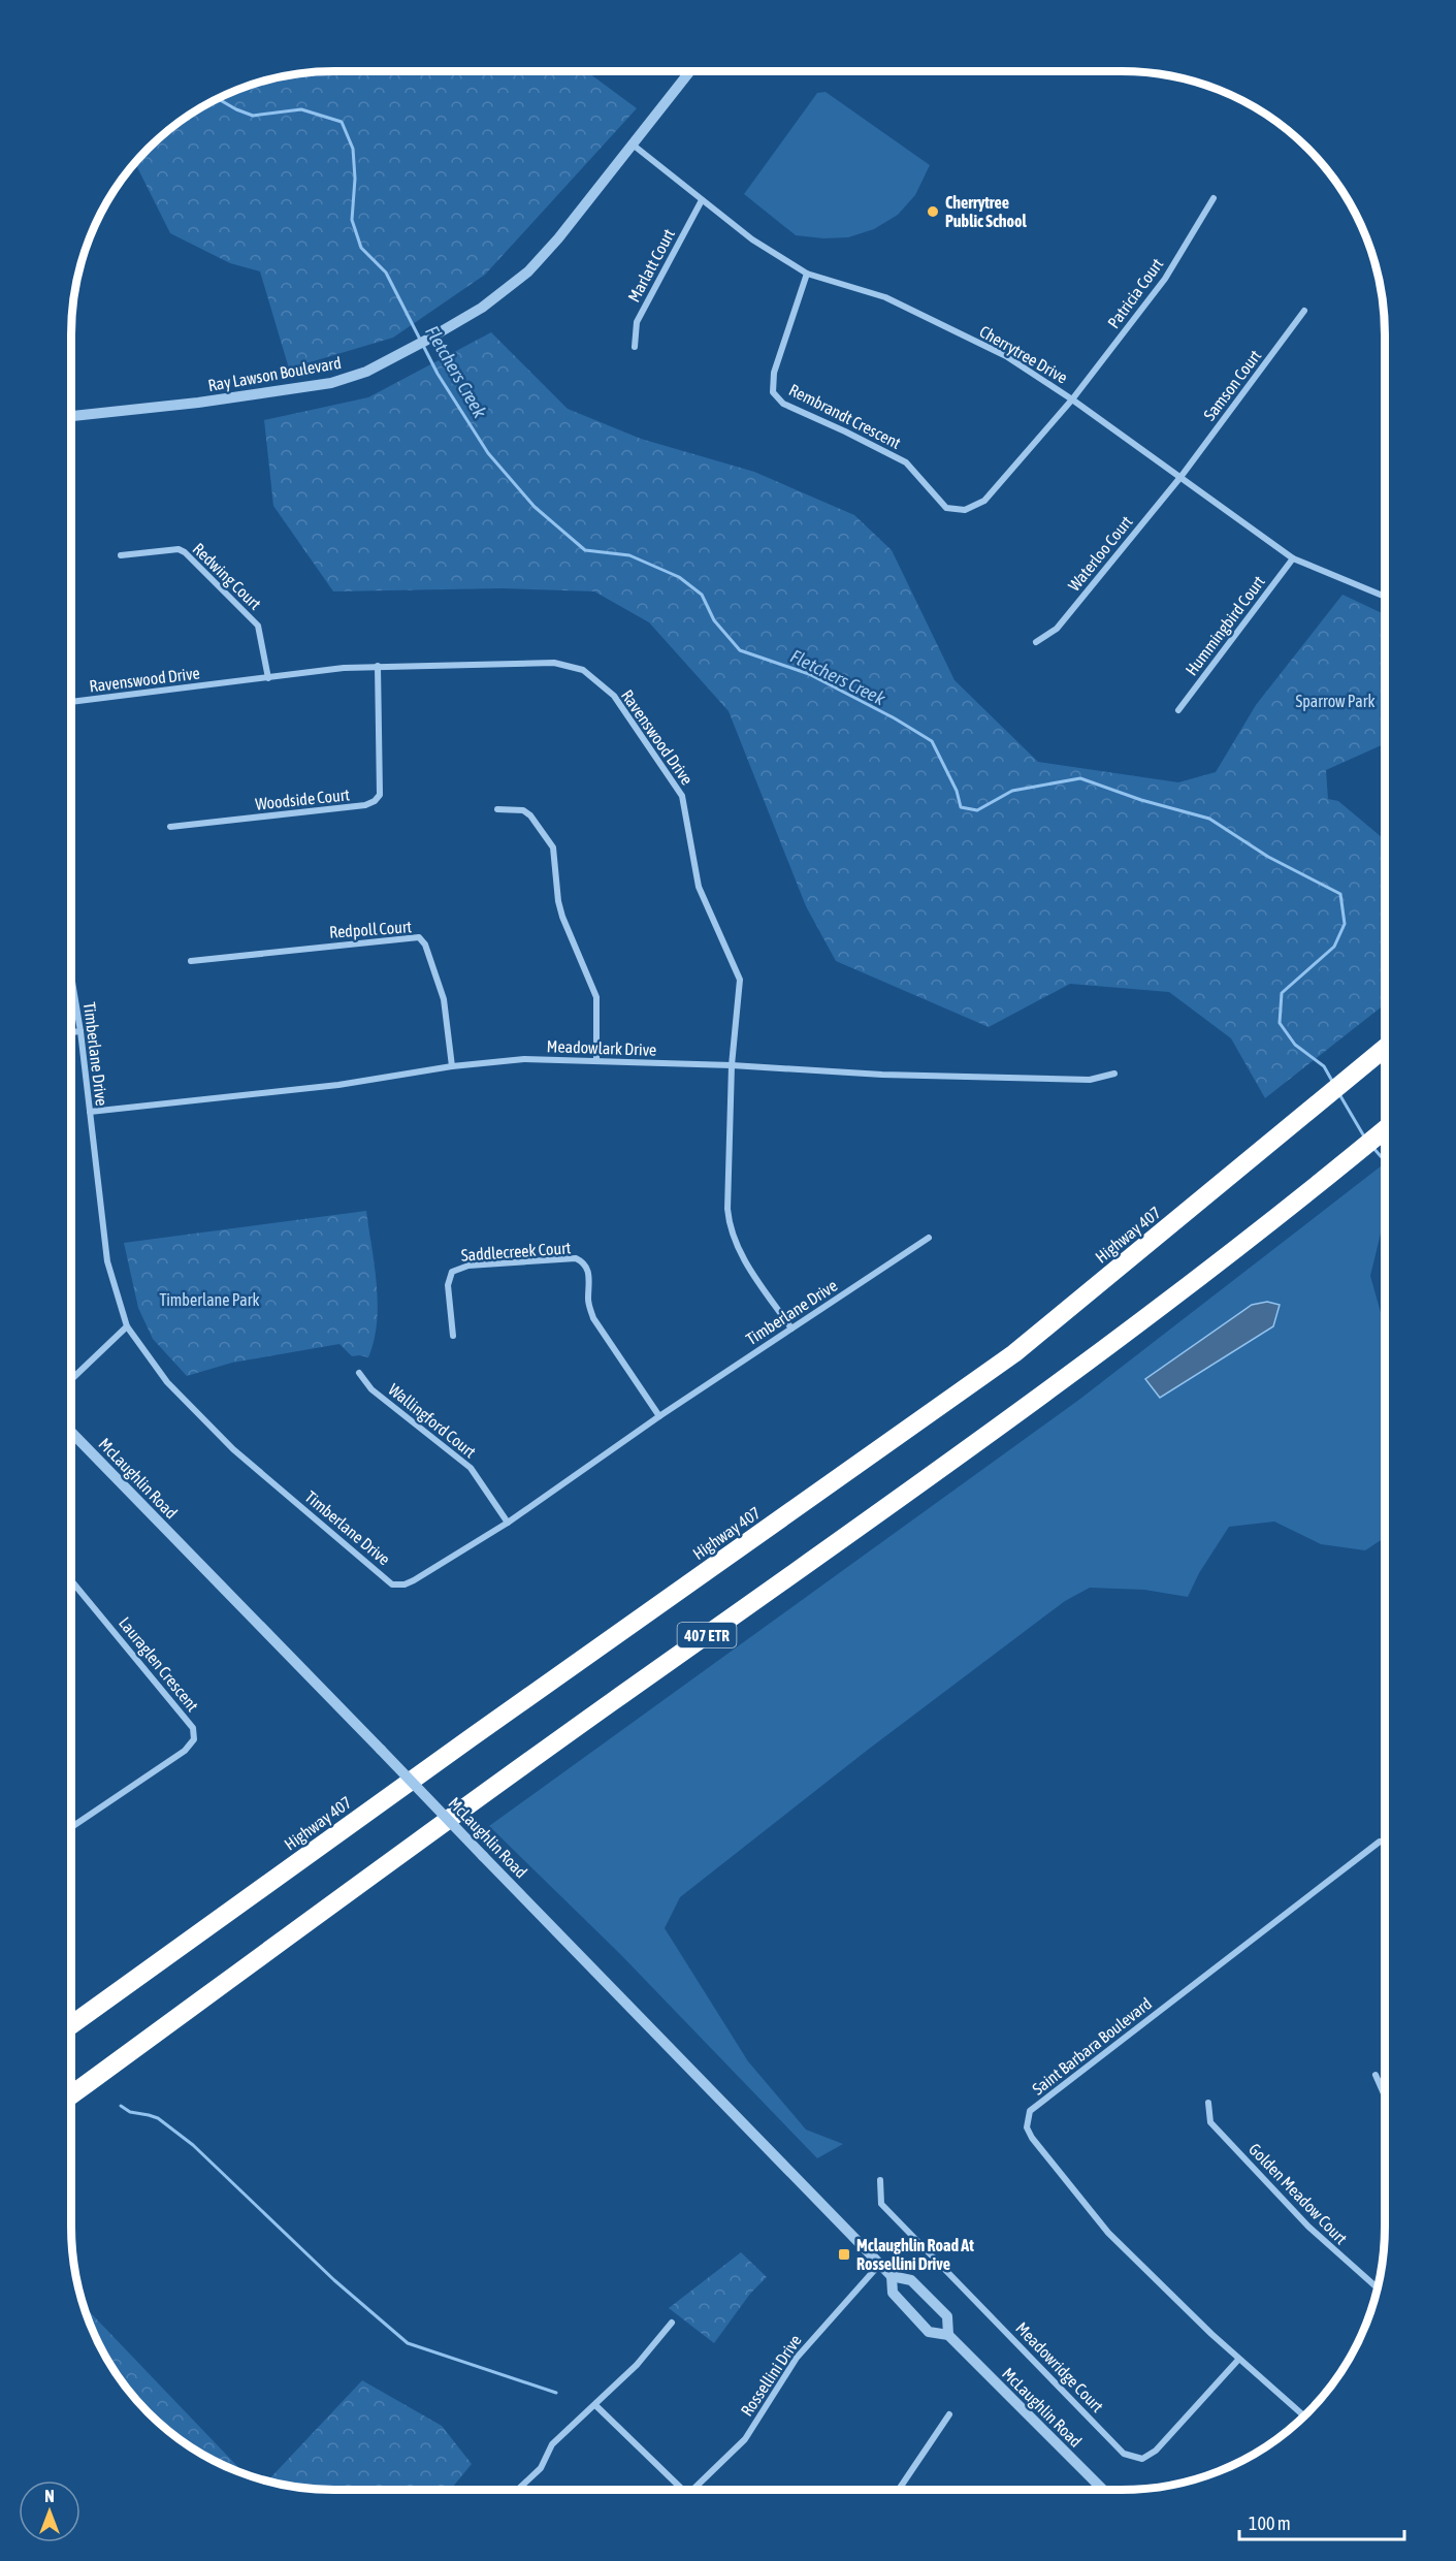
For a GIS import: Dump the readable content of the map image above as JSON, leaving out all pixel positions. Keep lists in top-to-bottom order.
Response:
{
  "streets": {
    "highway": ["Highway 407", "407 ETR"],
    "street": [
      "Marlatt Court",
      "Patricia Court",
      "Cherrytree Drive",
      "Ray Lawson Boulevard",
      "Samson Court",
      "Rembrandt Crescent",
      "Waterloo Court",
      "Redwing Court",
      "Hummingbird Court",
      "Ravenswood Drive",
      "Woodside Court",
      "Redpoll Court",
      "Meadowlark Drive",
      "Timberlane Drive",
      "Saddlecreek Court",
      "Wallingford Court",
      "McLaughlin Road",
      "Lauraglen Crescent",
      "Saint Barbara Boulevard",
      "Golden Meadow Court",
      "Meadowridge Court",
      "Rossellini Drive"
    ]
  },
  "crossings": [
    ["Marlatt Court", "Cherrytree Drive"],
    ["Patricia Court", "Cherrytree Drive"],
    ["Patricia Court", "Rembrandt Crescent"],
    ["Cherrytree Drive", "Ray Lawson Boulevard"],
    ["Cherrytree Drive", "Samson Court"],
    ["Cherrytree Drive", "Rembrandt Crescent"],
    ["Cherrytree Drive", "Waterloo Court"],
    ["Cherrytree Drive", "Hummingbird Court"],
    ["Samson Court", "Waterloo Court"],
    ["Redwing Court", "Ravenswood Drive"],
    ["Ravenswood Drive", "Woodside Court"],
    ["Ravenswood Drive", "Meadowlark Drive"],
    ["Ravenswood Drive", "Timberlane Drive"],
    ["Redpoll Court", "Meadowlark Drive"],
    ["Meadowlark Drive", "Timberlane Drive"],
    ["Timberlane Drive", "Saddlecreek Court"],
    ["Timberlane Drive", "Wallingford Court"],
    ["McLaughlin Road", "Rossellini Drive"],
    ["Saint Barbara Boulevard", "Meadowridge Court"]
  ],
  "water": ["Fletchers Creek"],
  "parks": ["Sparrow Park", "Timberlane Park"],
  "places": {
    "other": ["Cherrytree Public School"],
    "transit": ["Mclaughlin Road At Rossellini Drive"]
  },
  "scale_bar": "100 m",
  "north": "top"
}
